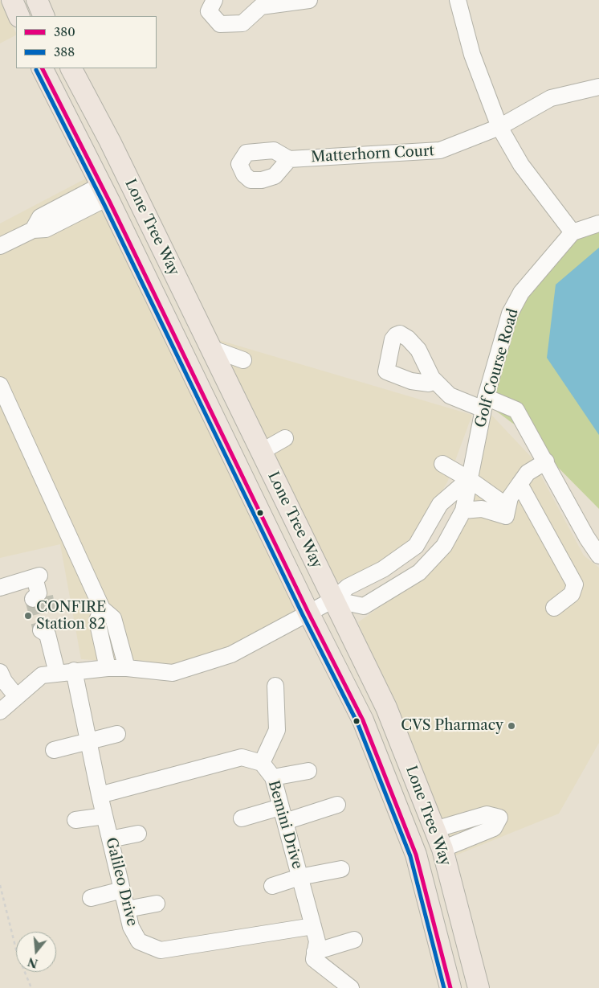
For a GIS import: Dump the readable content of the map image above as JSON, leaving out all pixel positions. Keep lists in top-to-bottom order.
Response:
{
  "streets": {
    "main road": ["Lone Tree Way"],
    "street": [
      "Matterhorn Court",
      "Golf Course Road",
      "Bemini Drive",
      "Galileo Drive"
    ]
  },
  "crossings": [
    ["Lone Tree Way", "Golf Course Road"],
    ["Bemini Drive", "Galileo Drive"]
  ],
  "places": ["CONFIRE Station 82", "CVS Pharmacy"],
  "lines": ["transit line 380", "transit line 388"],
  "legend": ["380", "388"],
  "north": "bottom"
}
